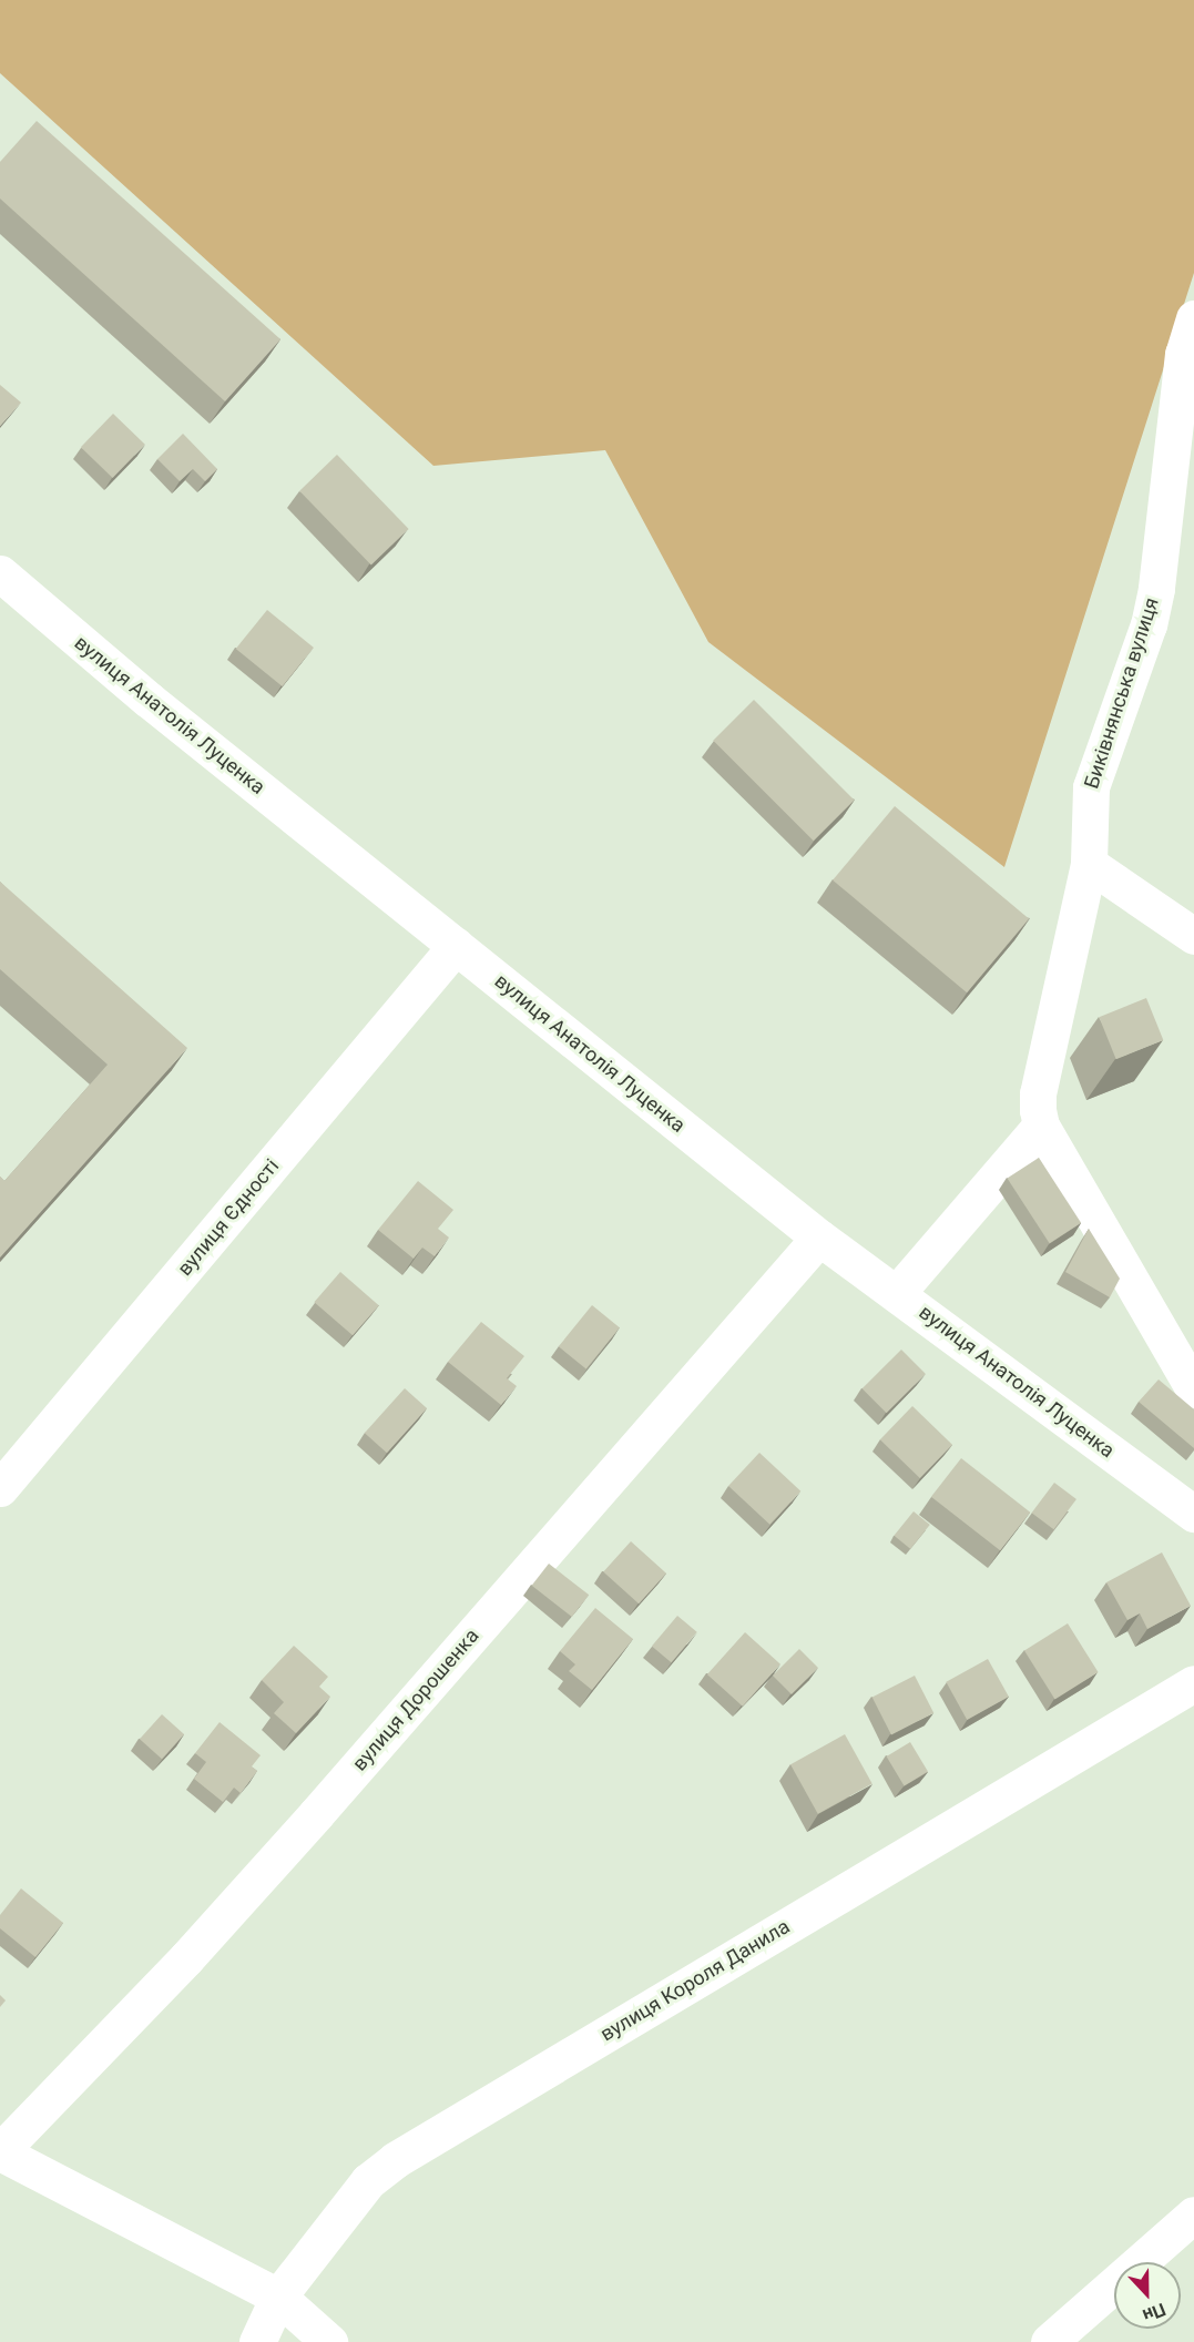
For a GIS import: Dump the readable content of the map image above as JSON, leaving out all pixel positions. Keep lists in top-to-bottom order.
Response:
{
  "streets": {
    "street": [
      "Биківнянська вулиця",
      "вулиця Анатолія Луценка",
      "вулиця Єдності",
      "вулиця Дорошенка",
      "вулиця Короля Данила"
    ]
  },
  "crossings": [
    ["вулиця Анатолія Луценка", "вулиця Єдності"],
    ["вулиця Анатолія Луценка", "вулиця Дорошенка"]
  ],
  "north": "bottom"
}
